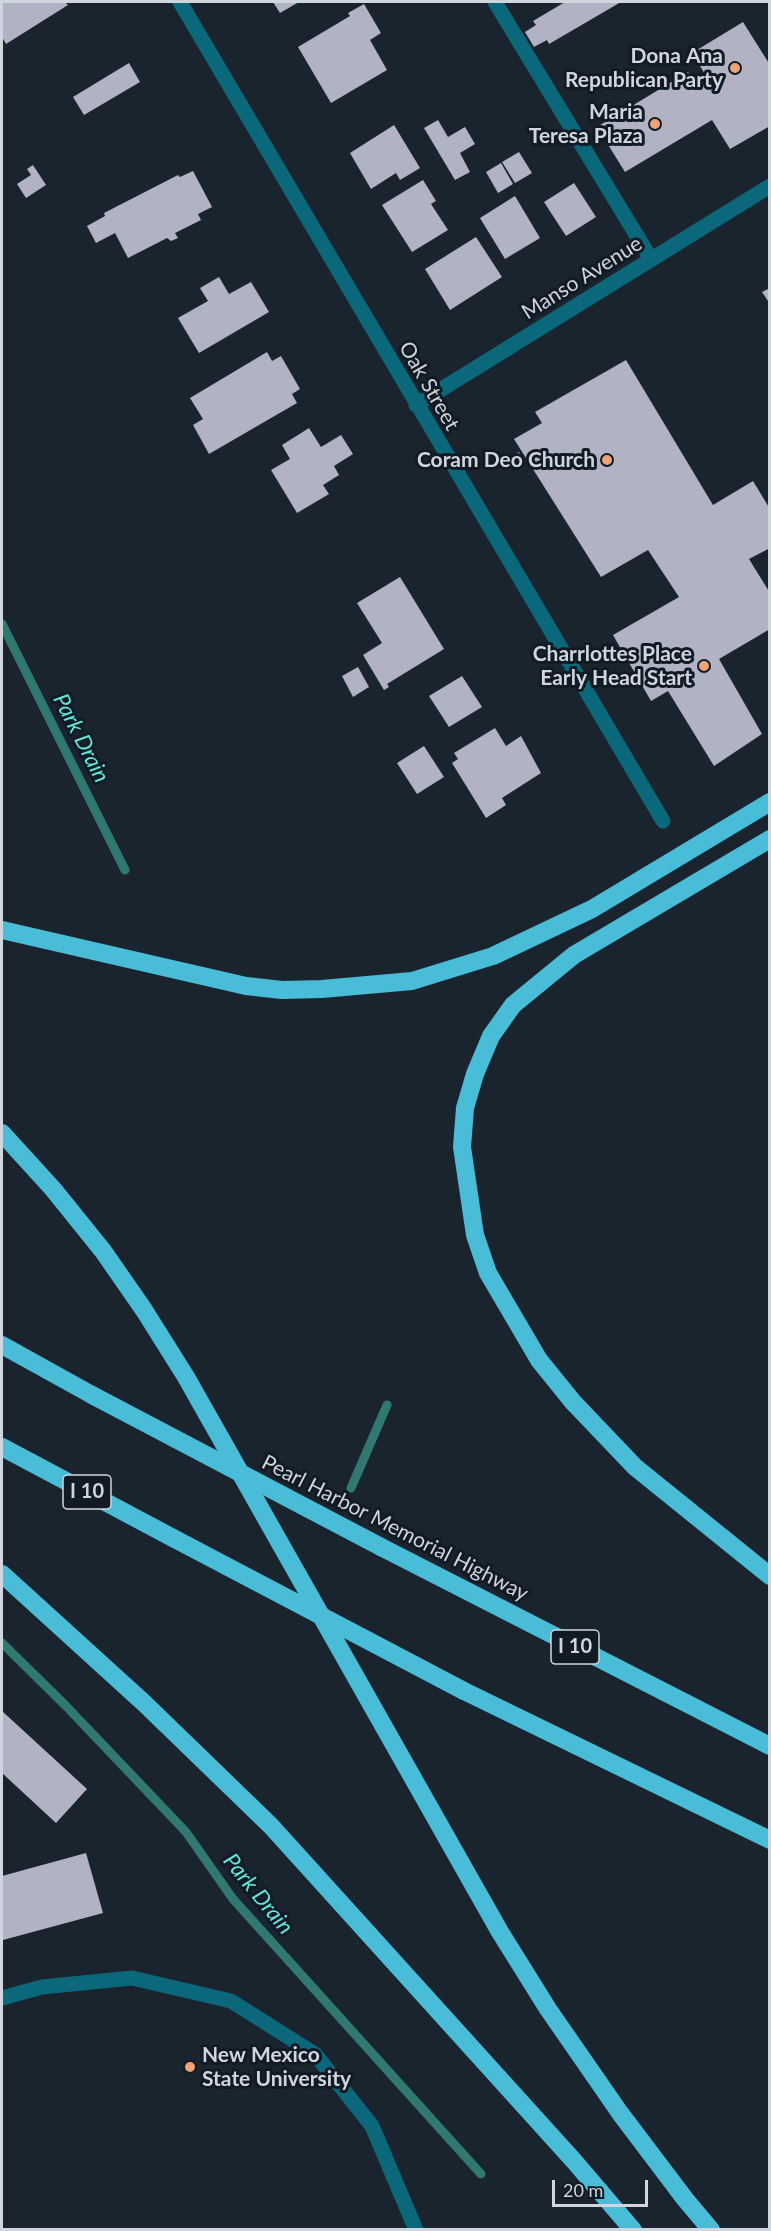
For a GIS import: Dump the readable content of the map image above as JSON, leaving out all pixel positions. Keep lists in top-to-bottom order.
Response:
{
  "streets": {
    "highway": ["I 10", "Pearl Harbor Memorial Highway"],
    "street": ["Manso Avenue", "Oak Street"]
  },
  "crossings": [
    ["Manso Avenue", "Oak Street"]
  ],
  "water": ["Park Drain"],
  "places": [
    "Dona Ana Republican Party",
    "Maria Teresa Plaza",
    "Coram Deo Church",
    "Charrlottes Place Early Head Start",
    "New Mexico State University"
  ],
  "scale_bar": "20 m"
}
